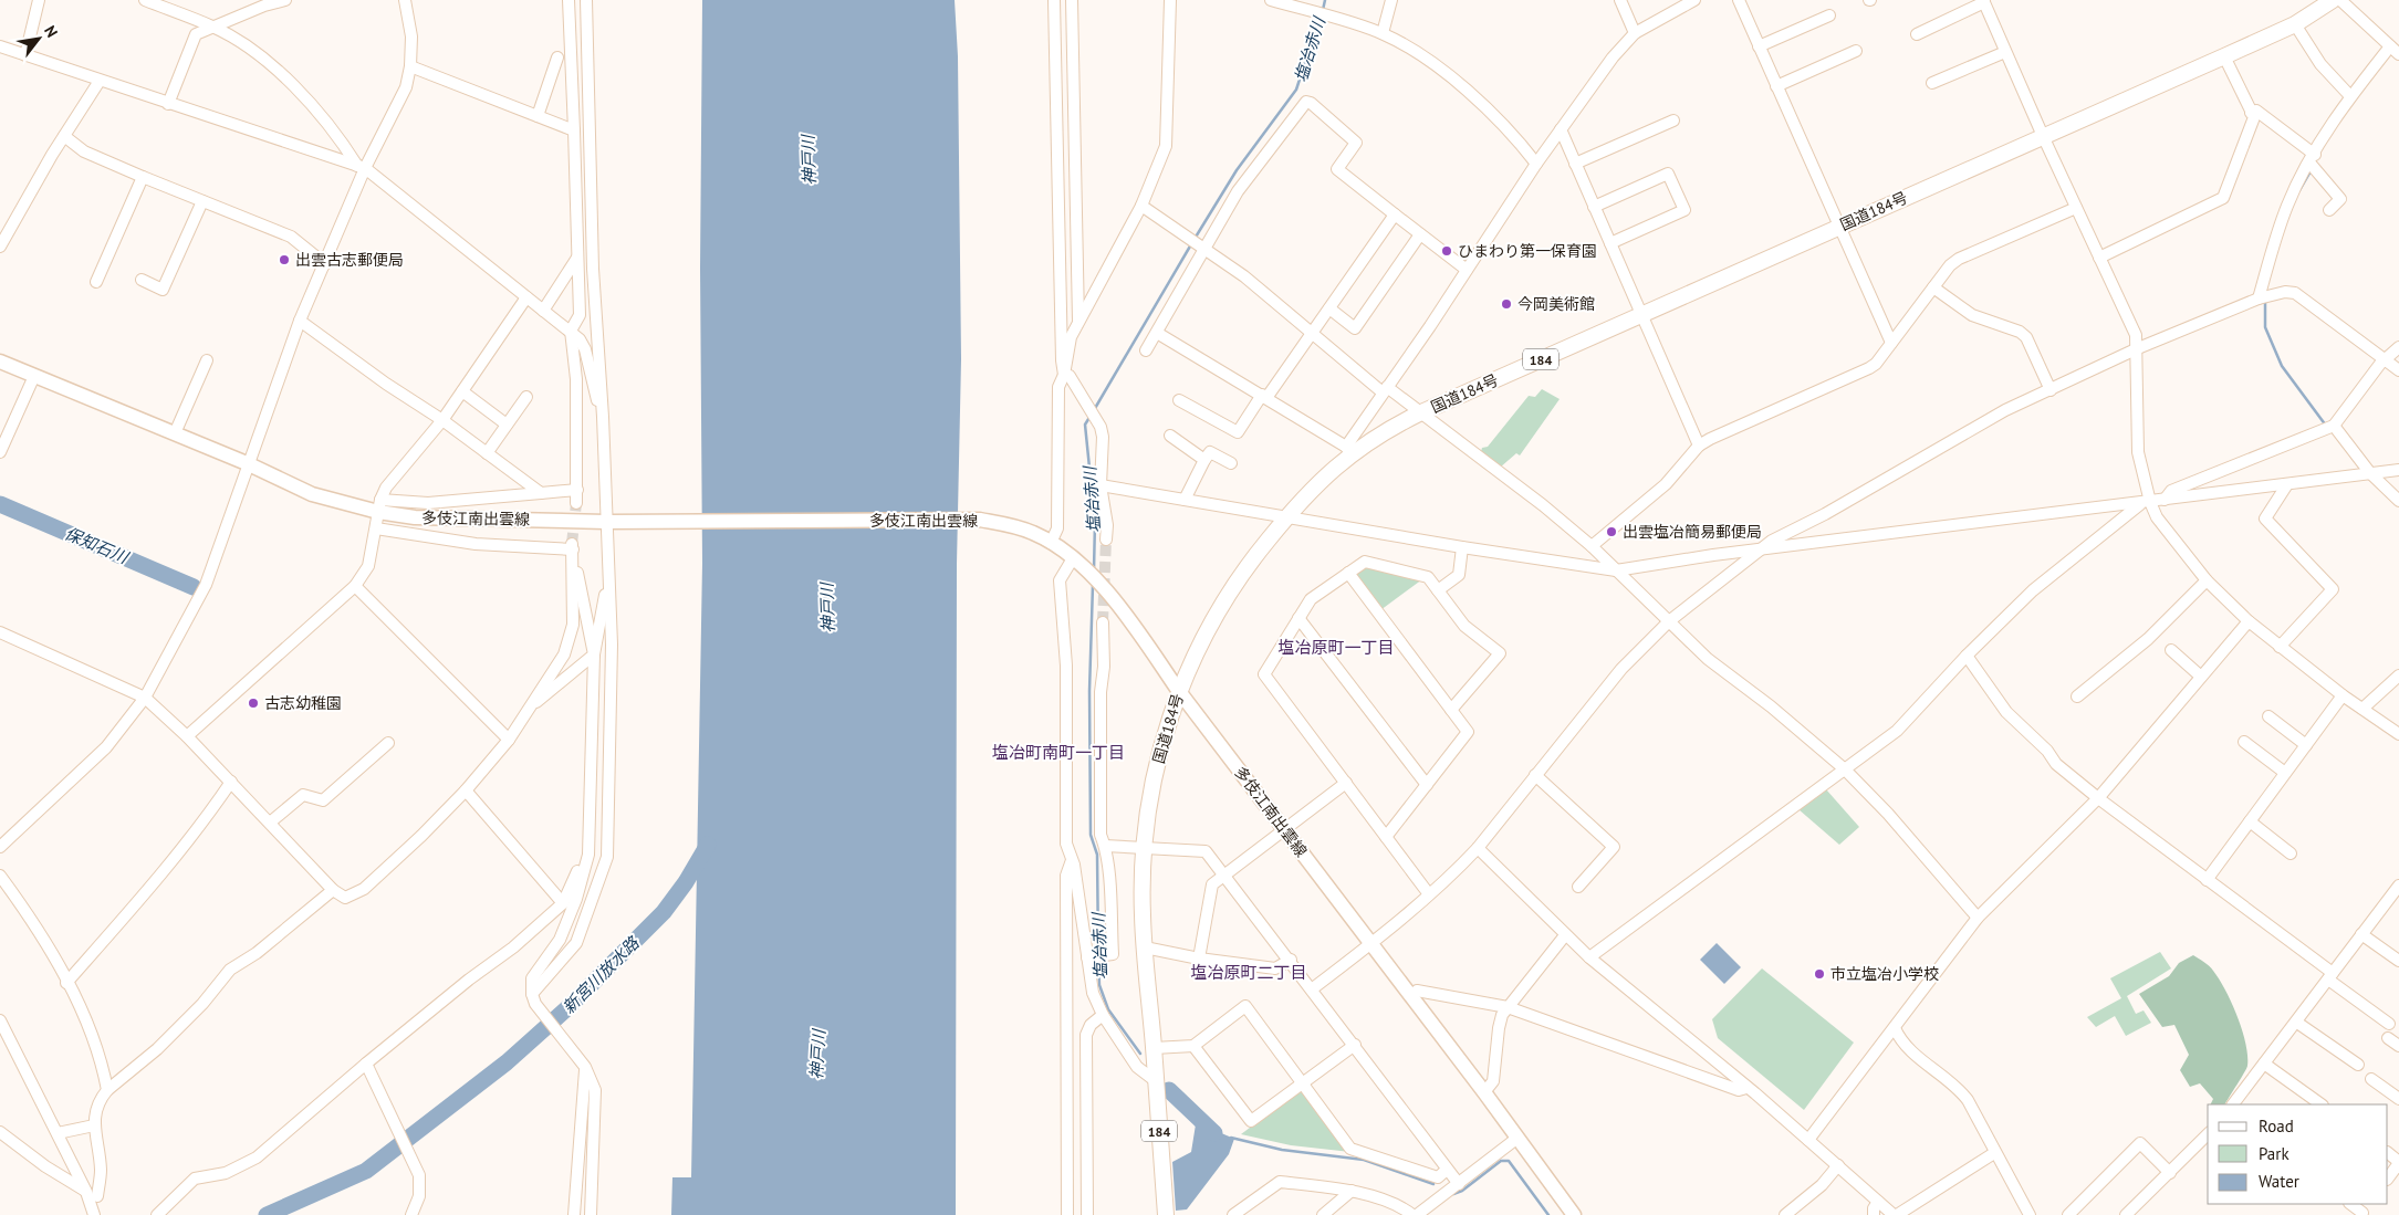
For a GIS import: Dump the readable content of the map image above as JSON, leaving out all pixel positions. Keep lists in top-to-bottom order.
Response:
{
  "streets": {
    "highway": ["国道184号", "184"],
    "main road": ["多伎江南出雲線"]
  },
  "crossings": [
    ["国道184号", "多伎江南出雲線"]
  ],
  "districts": ["塩冶原町一丁目", "塩冶町南町一丁目", "塩冶原町二丁目"],
  "water": [
    "塩冶赤川",
    "神戸川",
    "保知石川",
    "新宮川放水路"
  ],
  "places": [
    "ひまわり第一保育園",
    "出雲古志郵便局",
    "今岡美術館",
    "出雲塩冶簡易郵便局",
    "古志幼稚園",
    "市立塩冶小学校"
  ],
  "legend": ["Road", "Park", "Water"],
  "north": "top right"
}
